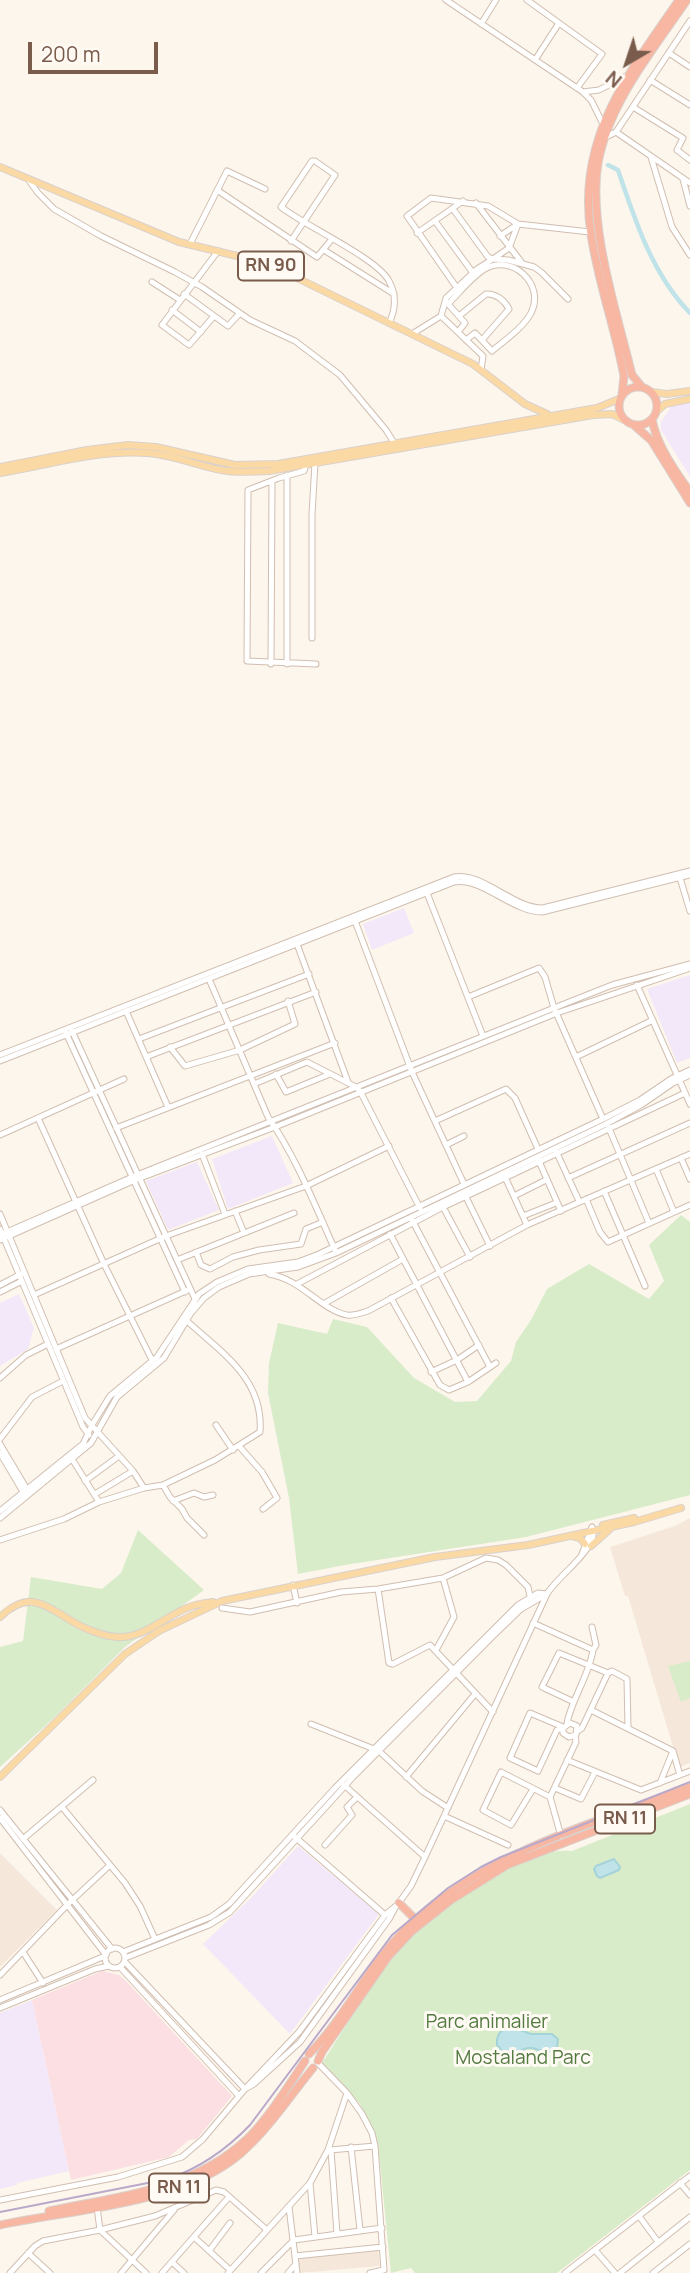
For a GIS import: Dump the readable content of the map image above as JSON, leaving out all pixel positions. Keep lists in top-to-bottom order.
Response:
{
  "streets": {
    "highway": ["RN 11"],
    "main road": ["RN 90"]
  },
  "parks": ["Parc animalier", "Mostaland Parc"],
  "scale_bar": "200 m",
  "north": "bottom left"
}
